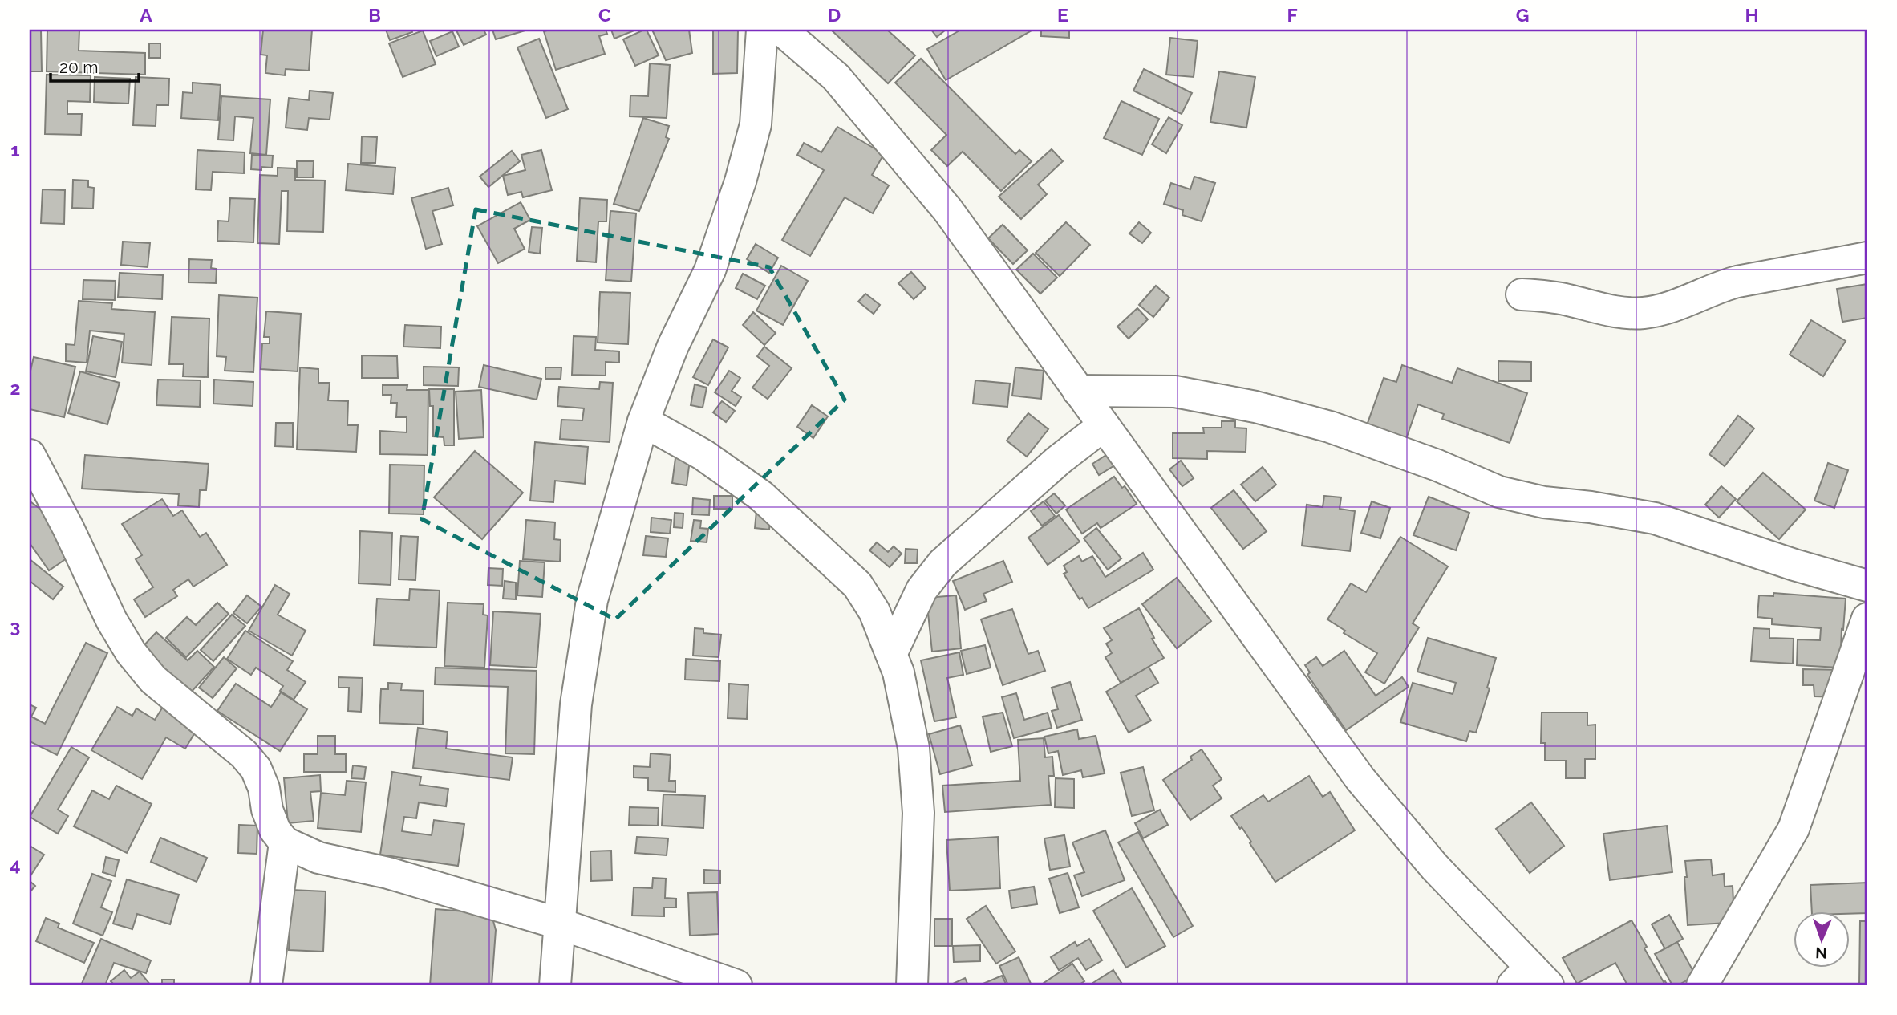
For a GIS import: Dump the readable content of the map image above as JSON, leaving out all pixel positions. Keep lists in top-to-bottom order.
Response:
{
  "scale_bar": "20 m",
  "north": "bottom",
  "grid": {
    "columns": [
      "A",
      "B",
      "C",
      "D",
      "E",
      "F",
      "G",
      "H"
    ],
    "rows": [
      "1",
      "2",
      "3",
      "4"
    ]
  }
}
